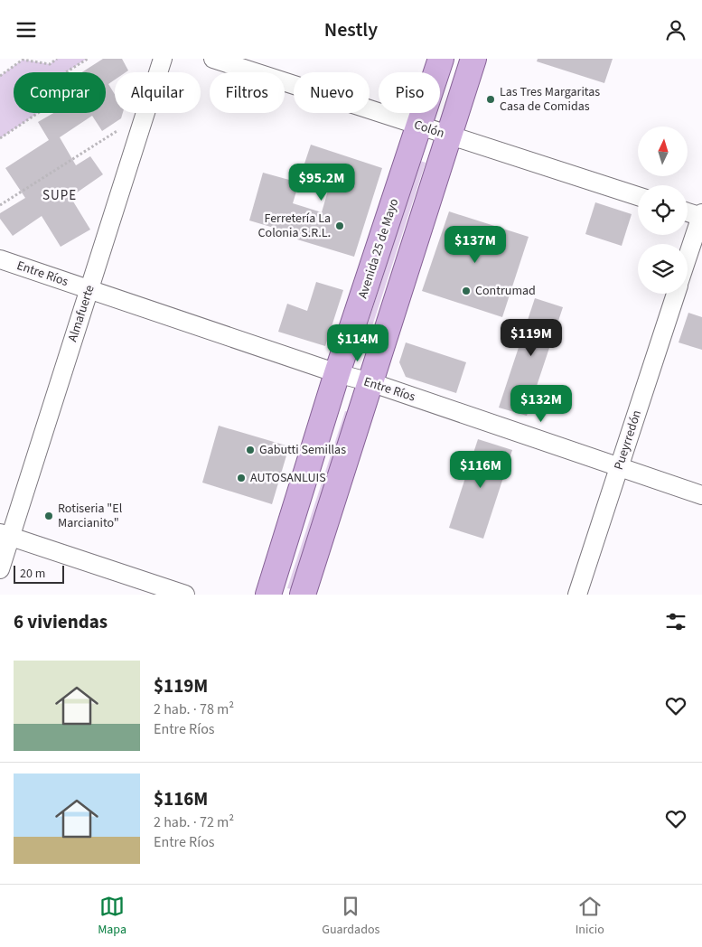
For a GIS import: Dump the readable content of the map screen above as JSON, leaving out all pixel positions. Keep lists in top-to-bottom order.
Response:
{
  "streets": {
    "main road": ["Avenida 25 de Mayo"],
    "street": [
      "Colón",
      "Entre Ríos",
      "Almafuerte",
      "Pueyrredón"
    ]
  },
  "crossings": [
    ["Colón", "Avenida 25 de Mayo"],
    ["Avenida 25 de Mayo", "Entre Ríos"],
    ["Entre Ríos", "Almafuerte"],
    ["Entre Ríos", "Pueyrredón"]
  ],
  "districts": ["SUPE"],
  "places": [
    "Las Tres Margaritas Casa de Comidas",
    "Ferretería La Colonia S.R.L.",
    "Contrumad",
    "Gabutti Semillas",
    "AUTOSANLUIS",
    "Rotiseria \"El Marcianito\""
  ],
  "scale_bar": "20 m",
  "north": "top",
  "page": {
    "header": "Nestly",
    "chip": [
      "Comprar",
      "Alquilar",
      "Filtros",
      "Nuevo",
      "Piso"
    ],
    "price": [
      "$95.2M",
      "$137M",
      "$119M",
      "$114M",
      "$132M",
      "$116M"
    ],
    "scale": "20 m",
    "heading": "6 viviendas",
    "list": [
      {
        "name": "$119M",
        "note": "2 hab. · 78 m² · Entre Ríos"
      },
      {
        "name": "$116M",
        "note": "2 hab. · 72 m² · Entre Ríos"
      }
    ],
    "tabs": ["Mapa", "Guardados", "Inicio"]
  }
}
